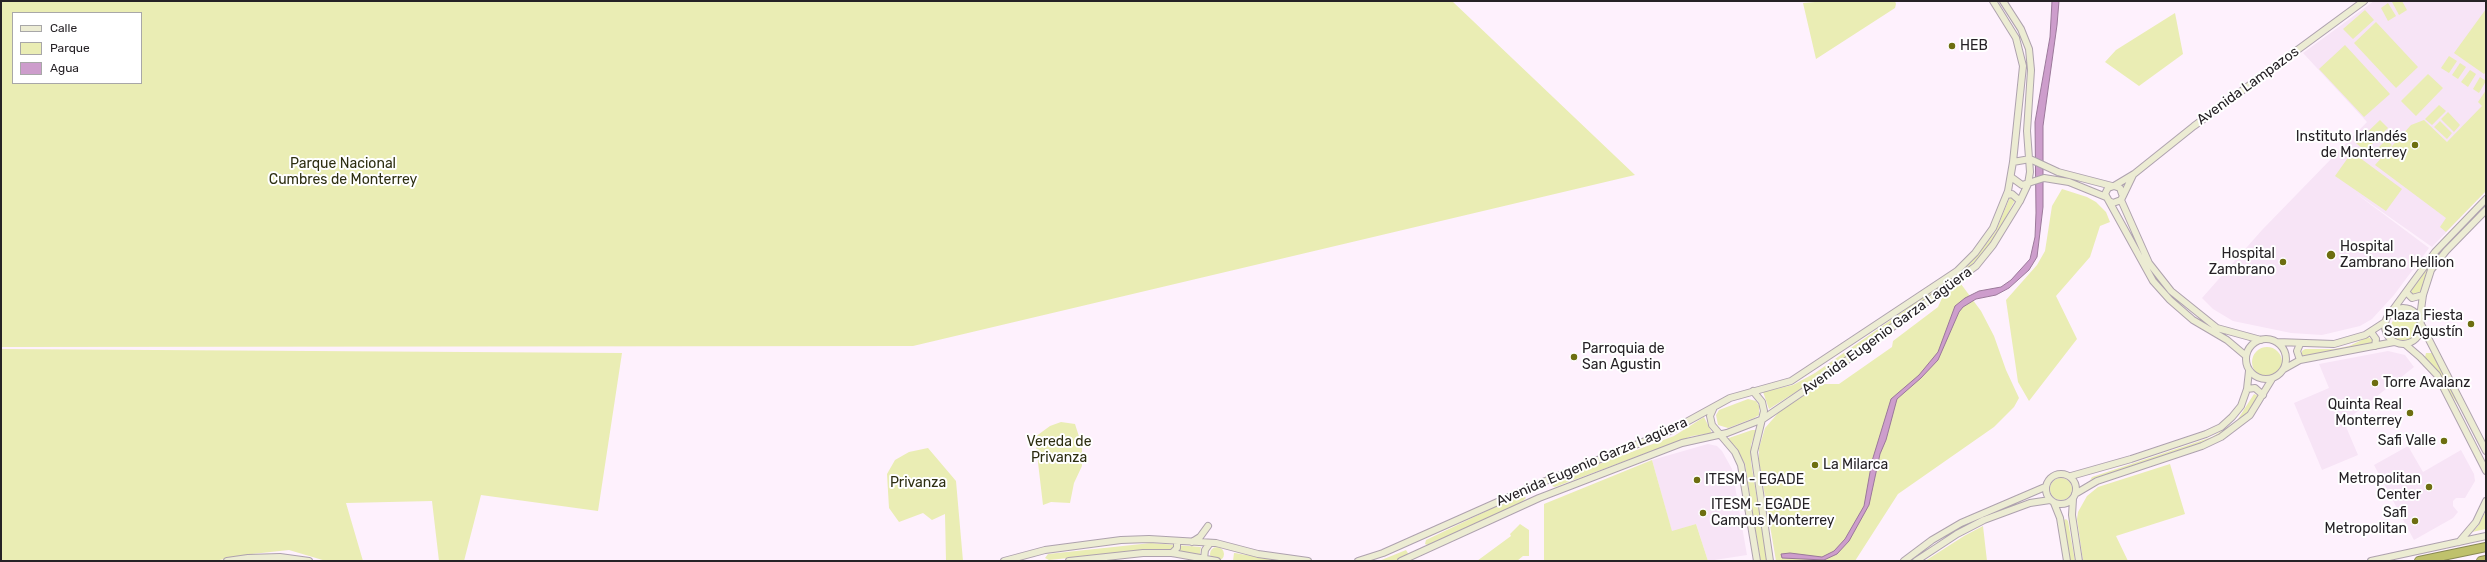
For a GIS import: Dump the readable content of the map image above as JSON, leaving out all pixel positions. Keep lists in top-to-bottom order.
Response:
{
  "streets": {
    "street": ["Avenida Lampazos", "Avenida Eugenio Garza Lagüera"]
  },
  "parks": ["Parque Nacional Cumbres de Monterrey", "Vereda de Privanza", "Privanza"],
  "places": [
    "HEB",
    "Instituto Irlandés de Monterrey",
    "Hospital Zambrano Hellion",
    "Hospital Zambrano",
    "Plaza Fiesta San Agustín",
    "Parroquia de San Agustin",
    "Torre Avalanz",
    "Quinta Real Monterrey",
    "Safi Valle",
    "La Milarca",
    "ITESM - EGADE",
    "Metropolitan Center",
    "ITESM - EGADE Campus Monterrey",
    "Safi Metropolitan"
  ],
  "legend": ["Calle", "Parque", "Agua"]
}
